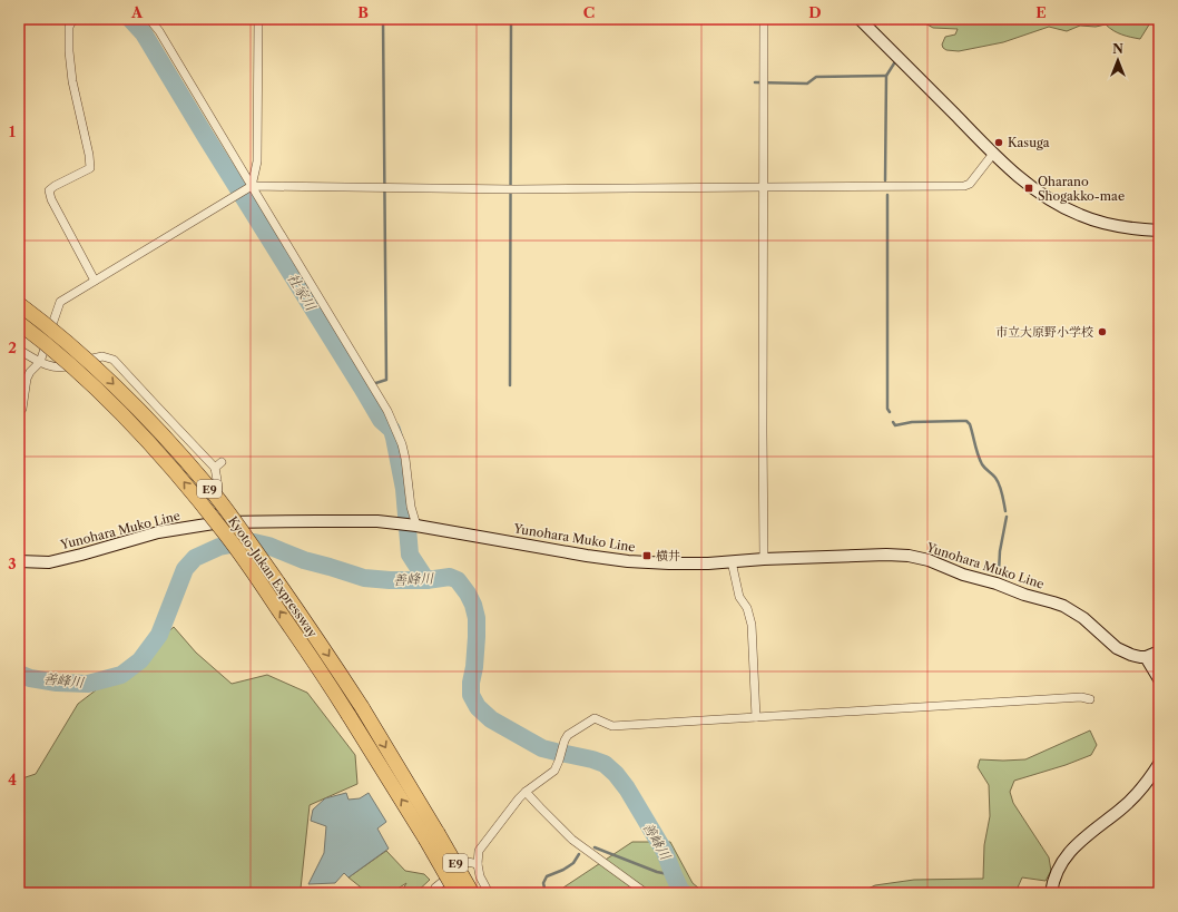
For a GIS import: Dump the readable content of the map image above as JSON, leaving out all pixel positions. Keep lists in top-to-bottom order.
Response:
{
  "streets": {
    "highway": ["E9", "Kyoto-Jukan Expressway"],
    "main road": ["Yunohara Muko Line"]
  },
  "water": ["社家川", "善峰川"],
  "places": {
    "other": ["Kasuga", "市立大原野小学校"],
    "transit": ["Oharano Shogakko-mae", "横井"]
  },
  "north": "top",
  "grid": {
    "columns": [
      "A",
      "B",
      "C",
      "D",
      "E"
    ],
    "rows": [
      "1",
      "2",
      "3",
      "4"
    ]
  }
}
